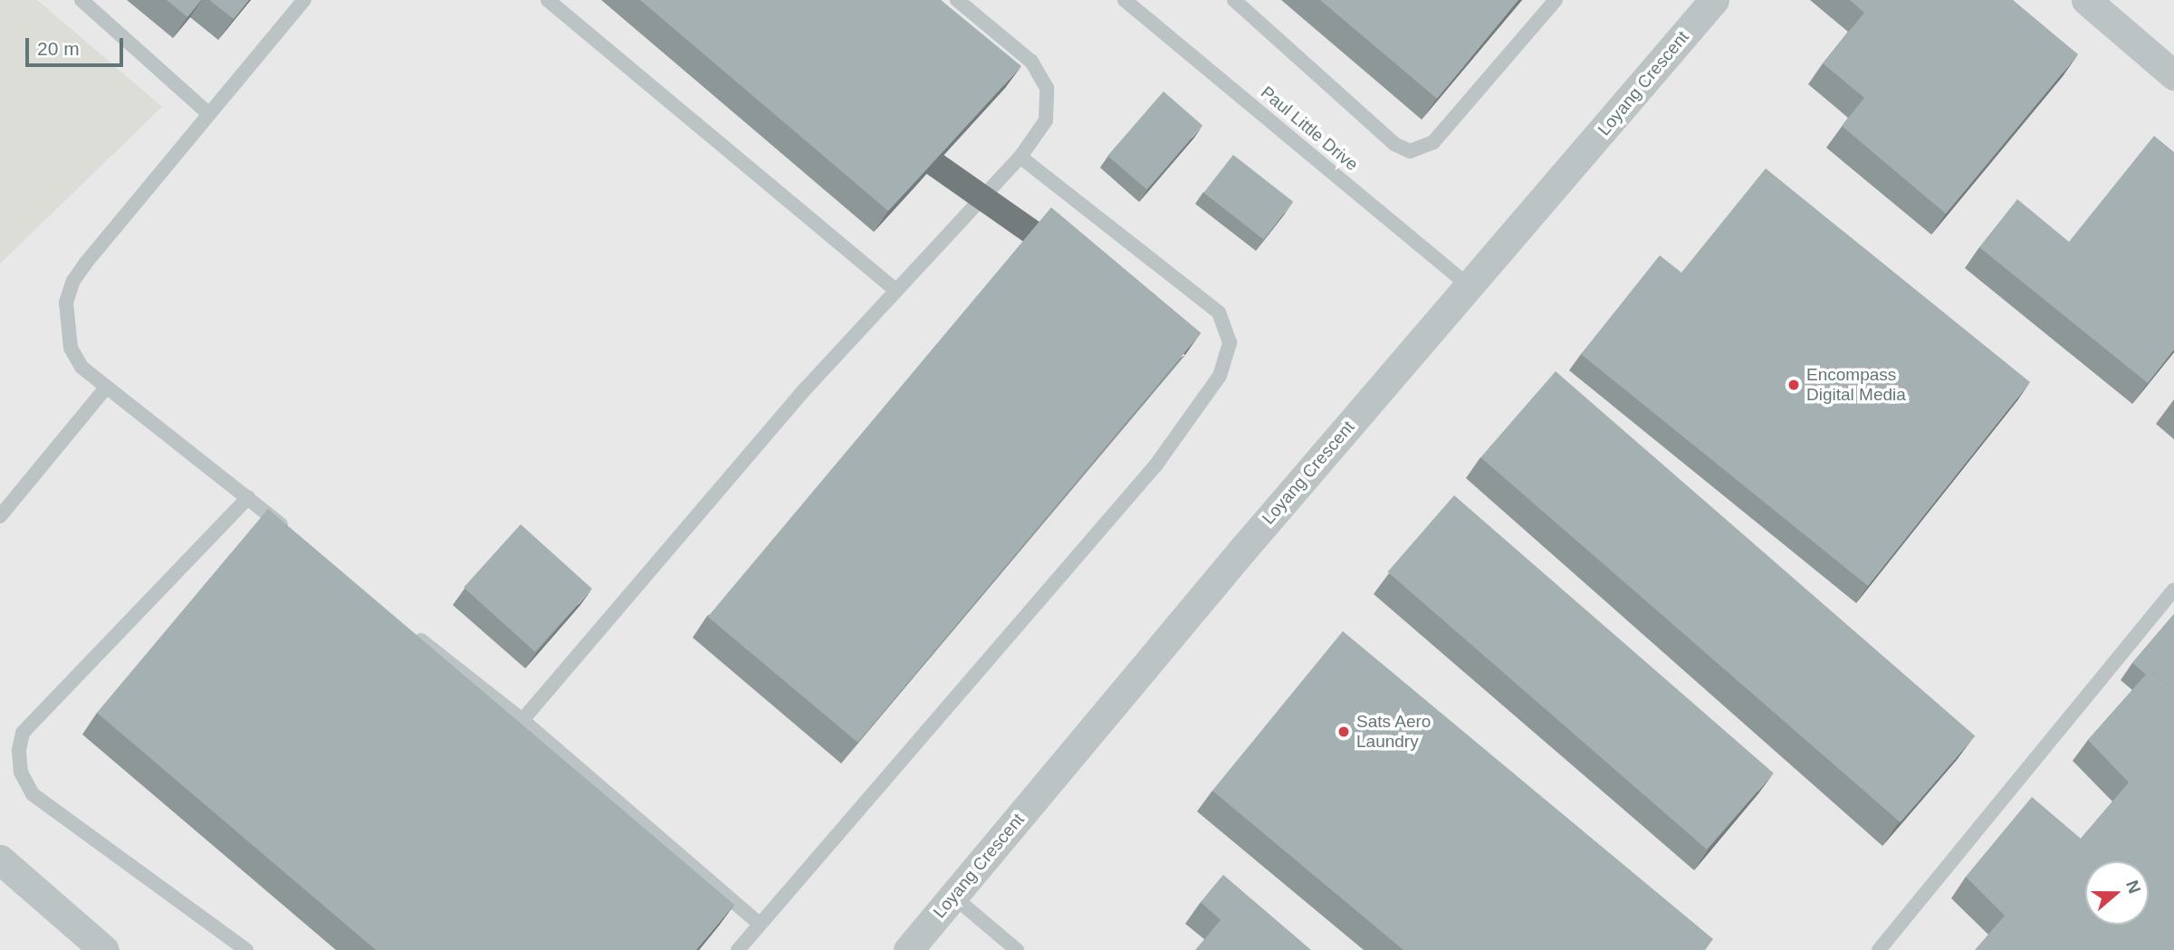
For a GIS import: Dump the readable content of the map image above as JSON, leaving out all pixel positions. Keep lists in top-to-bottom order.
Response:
{
  "streets": {
    "street": ["Loyang Crescent"],
    "lane": ["Paul Little Drive"]
  },
  "crossings": [
    ["Loyang Crescent", "Paul Little Drive"]
  ],
  "places": ["Encompass Digital Media", "Sats Aero Laundry"],
  "scale_bar": "20 m",
  "north": "right"
}
